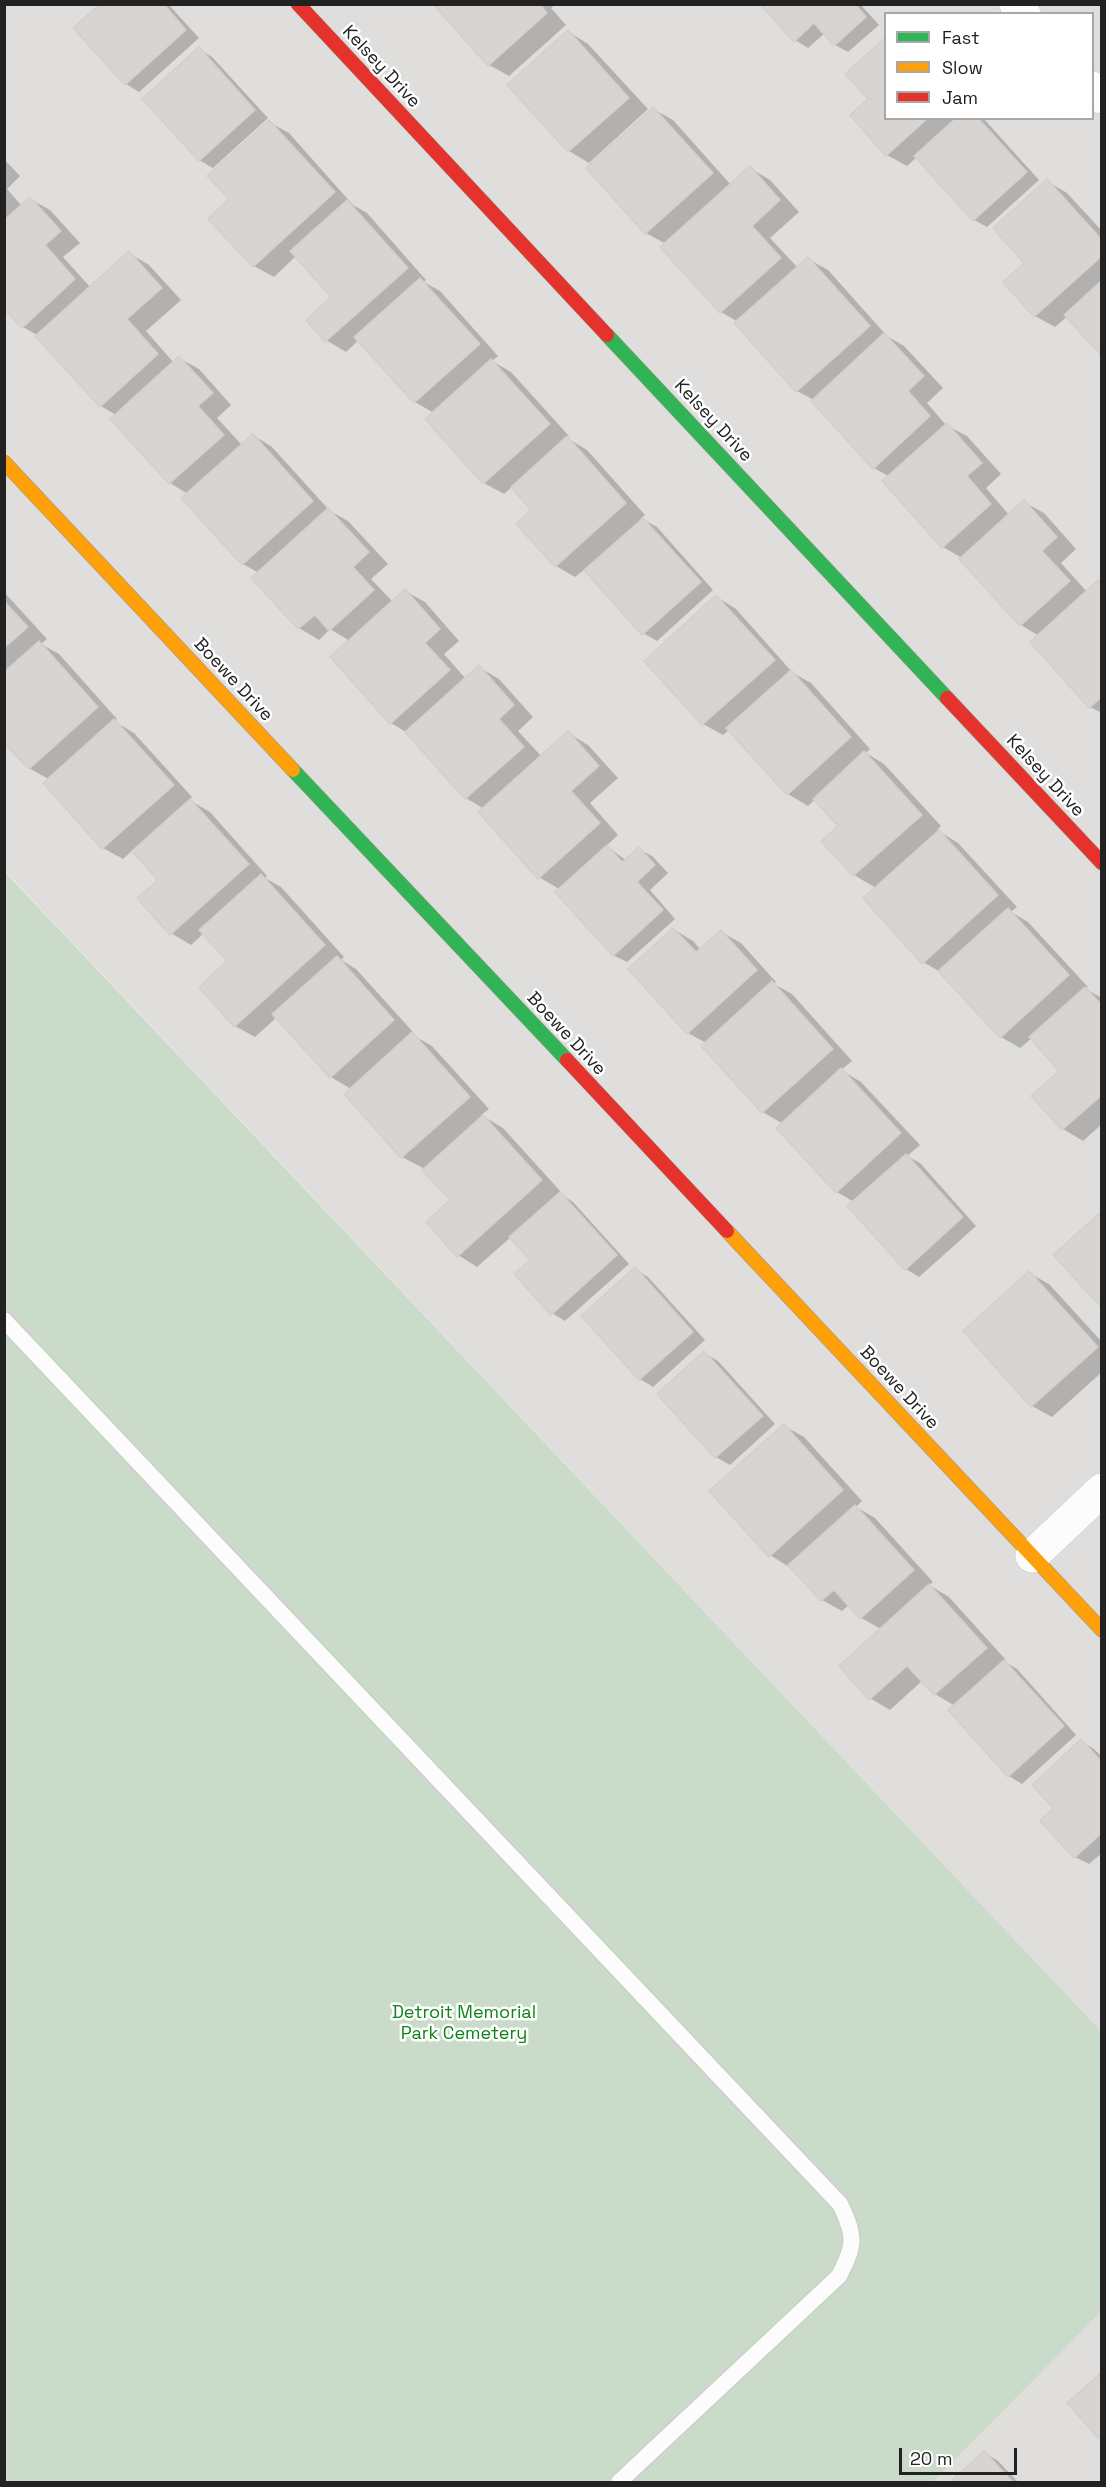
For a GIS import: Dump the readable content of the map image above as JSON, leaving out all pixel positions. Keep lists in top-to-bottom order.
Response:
{
  "streets": {
    "street": ["Kelsey Drive", "Boewe Drive"]
  },
  "parks": ["Detroit Memorial Park Cemetery"],
  "legend": ["Fast", "Slow", "Jam"],
  "scale_bar": "20 m"
}
